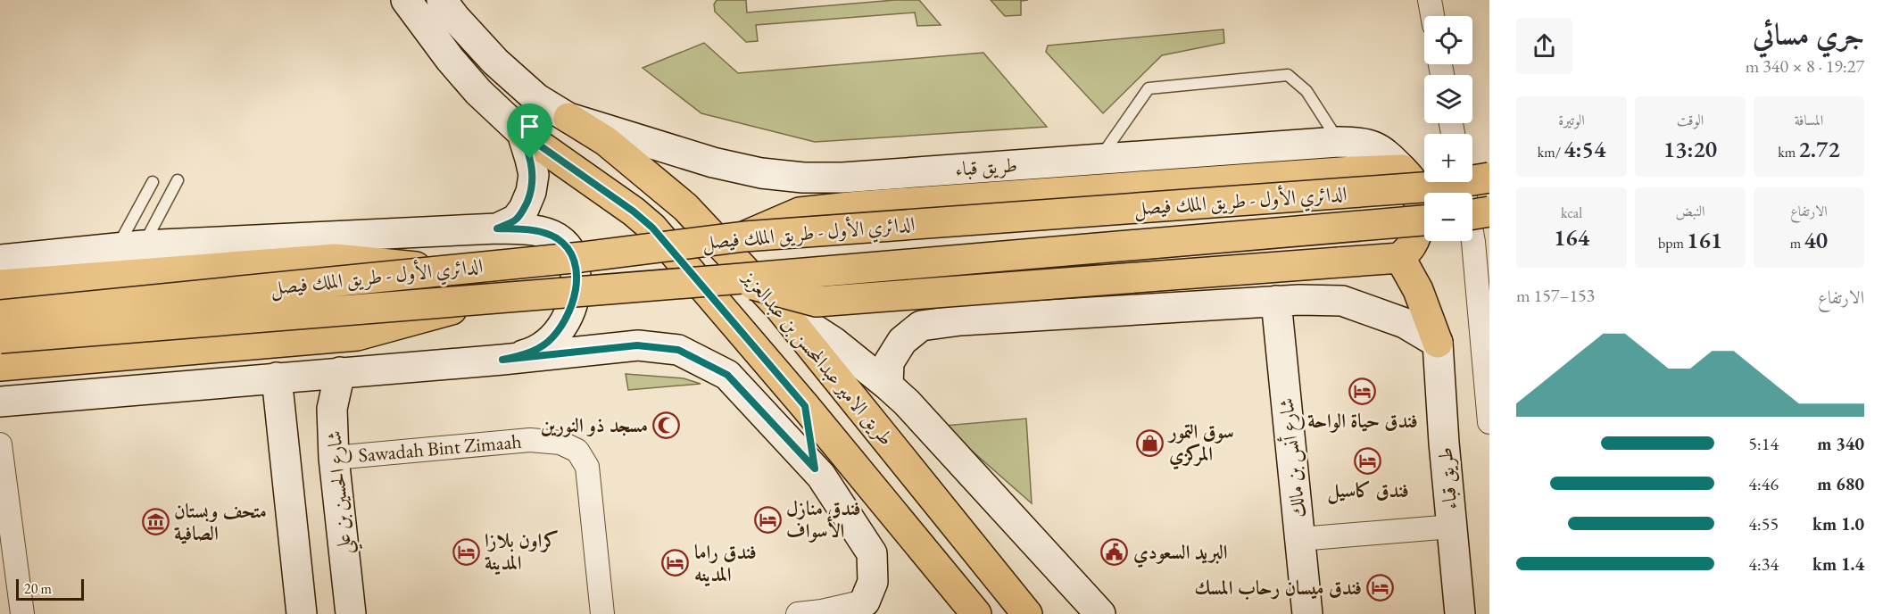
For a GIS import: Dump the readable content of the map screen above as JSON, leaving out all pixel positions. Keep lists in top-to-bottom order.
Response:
{
  "streets": {
    "main road": ["الدائري الأول - طريق الملك فيصل", "طريق الامير عبدالمحسن بن عبدالعزيز"],
    "street": [
      "طريق قباء",
      "Sawadah Bint Zimaah",
      "شارع أنس بن مالك",
      "شارع الحسين بن علي"
    ]
  },
  "crossings": [
    ["طريق قباء", "طريق الامير عبدالمحسن بن عبدالعزيز"],
    ["Sawadah Bint Zimaah", "شارع الحسين بن علي"]
  ],
  "places": {
    "hotel": [
      "فندق حياة الواحة",
      "فندق كاسيل",
      "فندق منازل الأسواف",
      "كراون بلازا المدينة",
      "فندق راما المدينه",
      "فندق ميسان رحاب المسك"
    ],
    "mosque": ["مسجد ذو النورين"],
    "shop": ["سوق التمور المركزي"],
    "museum": ["متحف وبستان الصافية"],
    "public building": ["البريد السعودي"]
  },
  "scale_bar": "20 m",
  "page": {
    "heading": ["جري مسائي", "19:27 · 8 × 340 m"],
    "map_buttons": ["+", "−"],
    "stats": [
      ["المسافة", "2.72 km"],
      ["الوقت", "13:20"],
      ["الوتيرة", "4:54 /km"],
      ["الارتفاع", "40 m"],
      ["النبض", "161 bpm"],
      ["kcal", "164"]
    ],
    "chart": ["الارتفاع", "153–157 m"],
    "list": [
      {
        "name": "340 m",
        "note": "5:14"
      },
      {
        "name": "680 m",
        "note": "4:46"
      },
      {
        "name": "1.0 km",
        "note": "4:55"
      },
      {
        "name": "1.4 km",
        "note": "4:34"
      }
    ],
    "scale": "20 m"
  }
}
